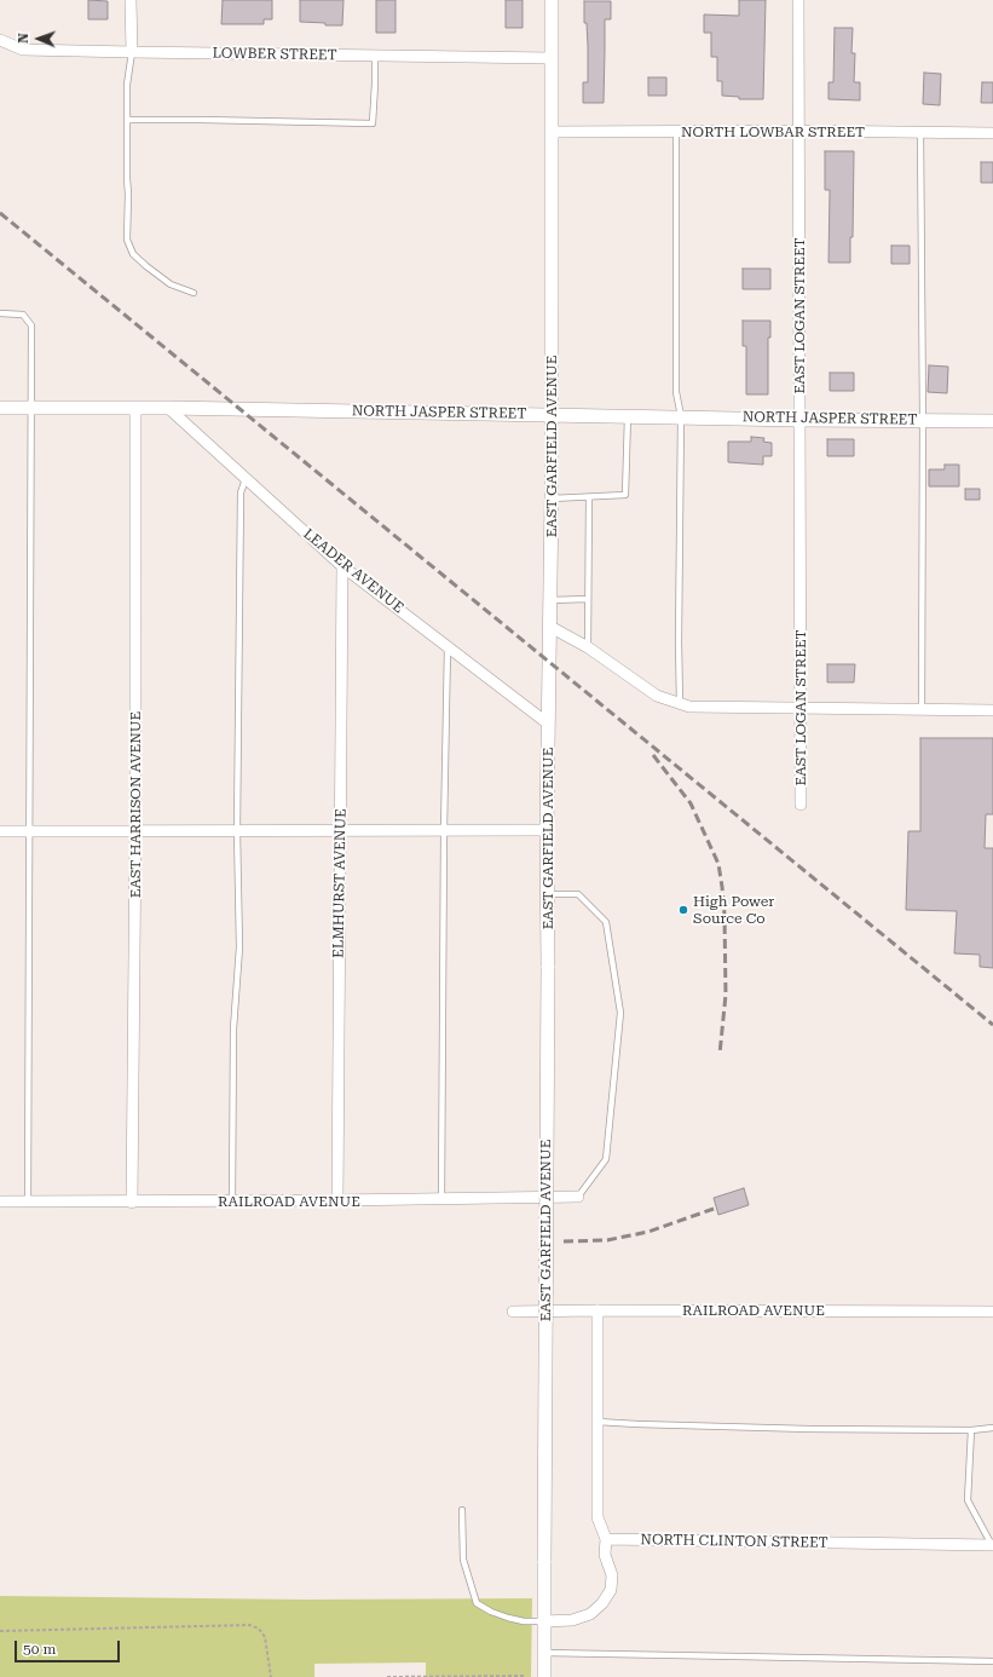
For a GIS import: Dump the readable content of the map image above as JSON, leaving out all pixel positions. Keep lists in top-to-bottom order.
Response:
{
  "streets": {
    "street": [
      "LOWBER STREET",
      "NORTH LOWBAR STREET",
      "EAST LOGAN STREET",
      "NORTH JASPER STREET",
      "EAST GARFIELD AVENUE",
      "LEADER AVENUE",
      "EAST HARRISON AVENUE",
      "ELMHURST AVENUE",
      "RAILROAD AVENUE",
      "NORTH CLINTON STREET"
    ]
  },
  "crossings": [
    ["LOWBER STREET", "EAST GARFIELD AVENUE"],
    ["NORTH LOWBAR STREET", "EAST LOGAN STREET"],
    ["NORTH LOWBAR STREET", "EAST GARFIELD AVENUE"],
    ["EAST LOGAN STREET", "NORTH JASPER STREET"],
    ["NORTH JASPER STREET", "EAST GARFIELD AVENUE"],
    ["NORTH JASPER STREET", "LEADER AVENUE"],
    ["NORTH JASPER STREET", "EAST HARRISON AVENUE"],
    ["EAST GARFIELD AVENUE", "LEADER AVENUE"],
    ["LEADER AVENUE", "ELMHURST AVENUE"],
    ["EAST HARRISON AVENUE", "RAILROAD AVENUE"],
    ["ELMHURST AVENUE", "RAILROAD AVENUE"]
  ],
  "places": ["High Power Source Co"],
  "scale_bar": "50 m",
  "north": "left"
}
